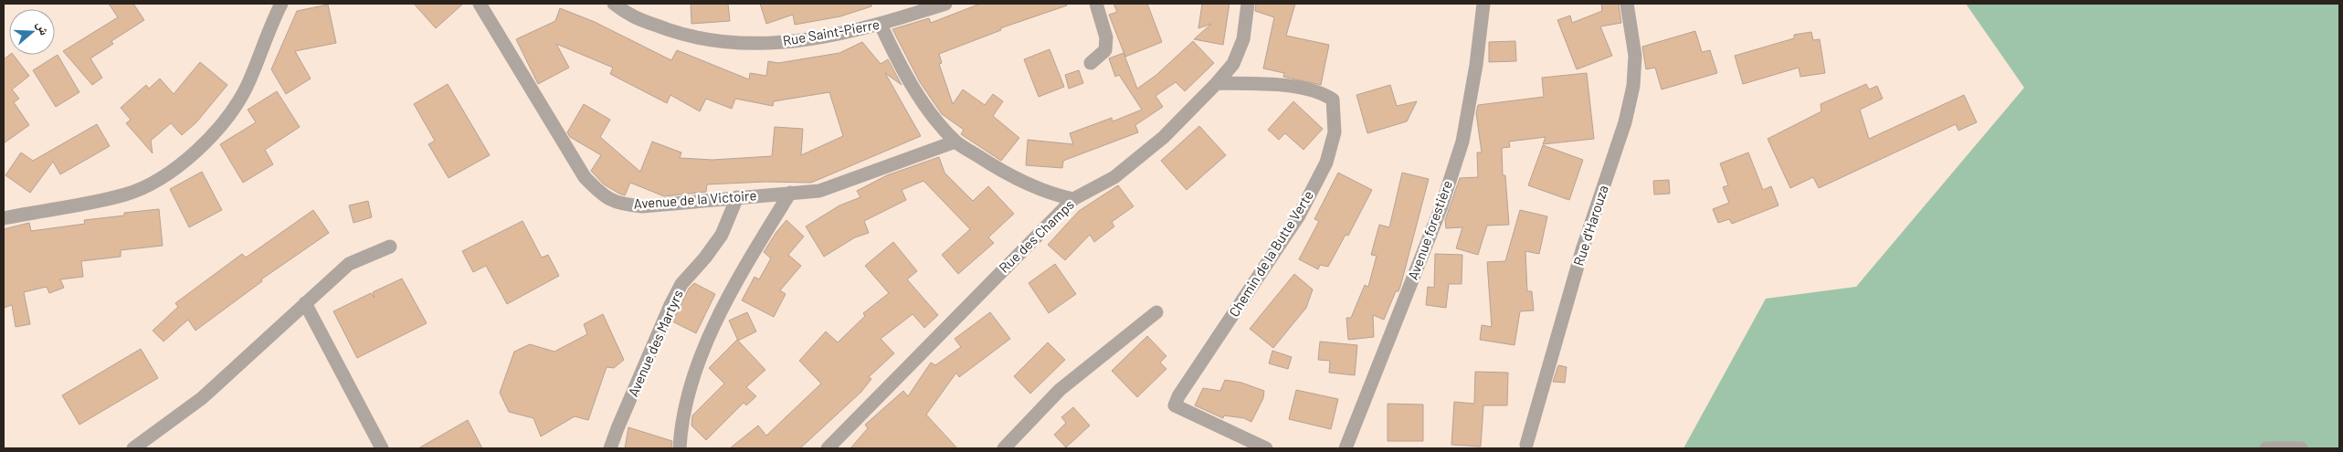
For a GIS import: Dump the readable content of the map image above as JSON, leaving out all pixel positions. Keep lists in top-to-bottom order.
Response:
{
  "streets": {
    "street": [
      "Rue Saint-Pierre",
      "Avenue de la Victoire",
      "Rue d'Harouza",
      "Avenue forestière",
      "Rue des Champs",
      "Chemin de la Butte Verte",
      "Avenue des Martyrs"
    ]
  },
  "crossings": [
    ["Avenue de la Victoire", "Avenue des Martyrs"],
    ["Rue des Champs", "Chemin de la Butte Verte"]
  ],
  "north": "right"
}
